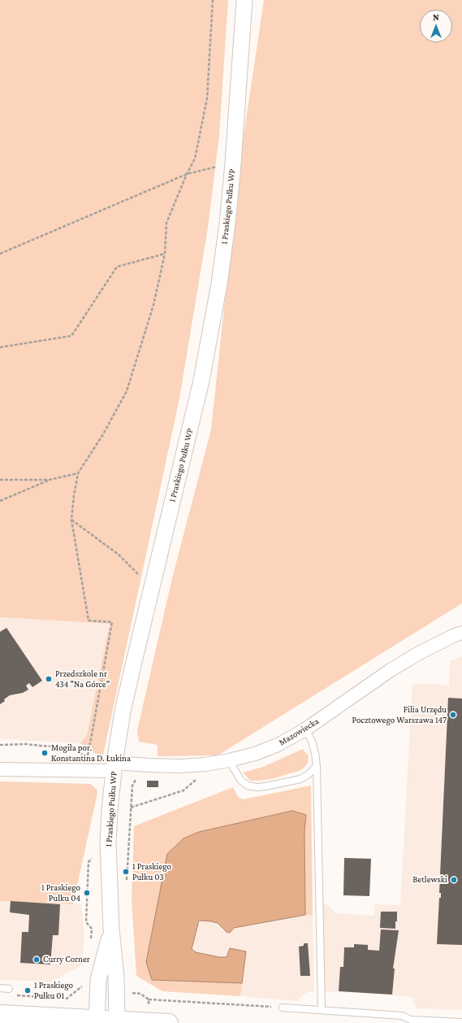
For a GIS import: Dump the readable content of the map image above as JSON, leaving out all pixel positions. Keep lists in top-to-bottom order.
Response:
{
  "streets": {
    "street": ["1 Praskiego Pułku WP", "Mazowiecka"]
  },
  "crossings": [
    ["1 Praskiego Pułku WP", "Mazowiecka"]
  ],
  "places": [
    "Przedszkole nr 434 \"Na Górce\"",
    "Filia Urzędu Pocztowego Warszawa 147",
    "Mogiła por. Konstantina D. Łukina",
    "1 Praskiego Pułku 03",
    "Betlewski",
    "1 Praskiego Pułku 04",
    "Curry Corner",
    "1 Praskiego Pułku 01"
  ],
  "north": "top"
}
